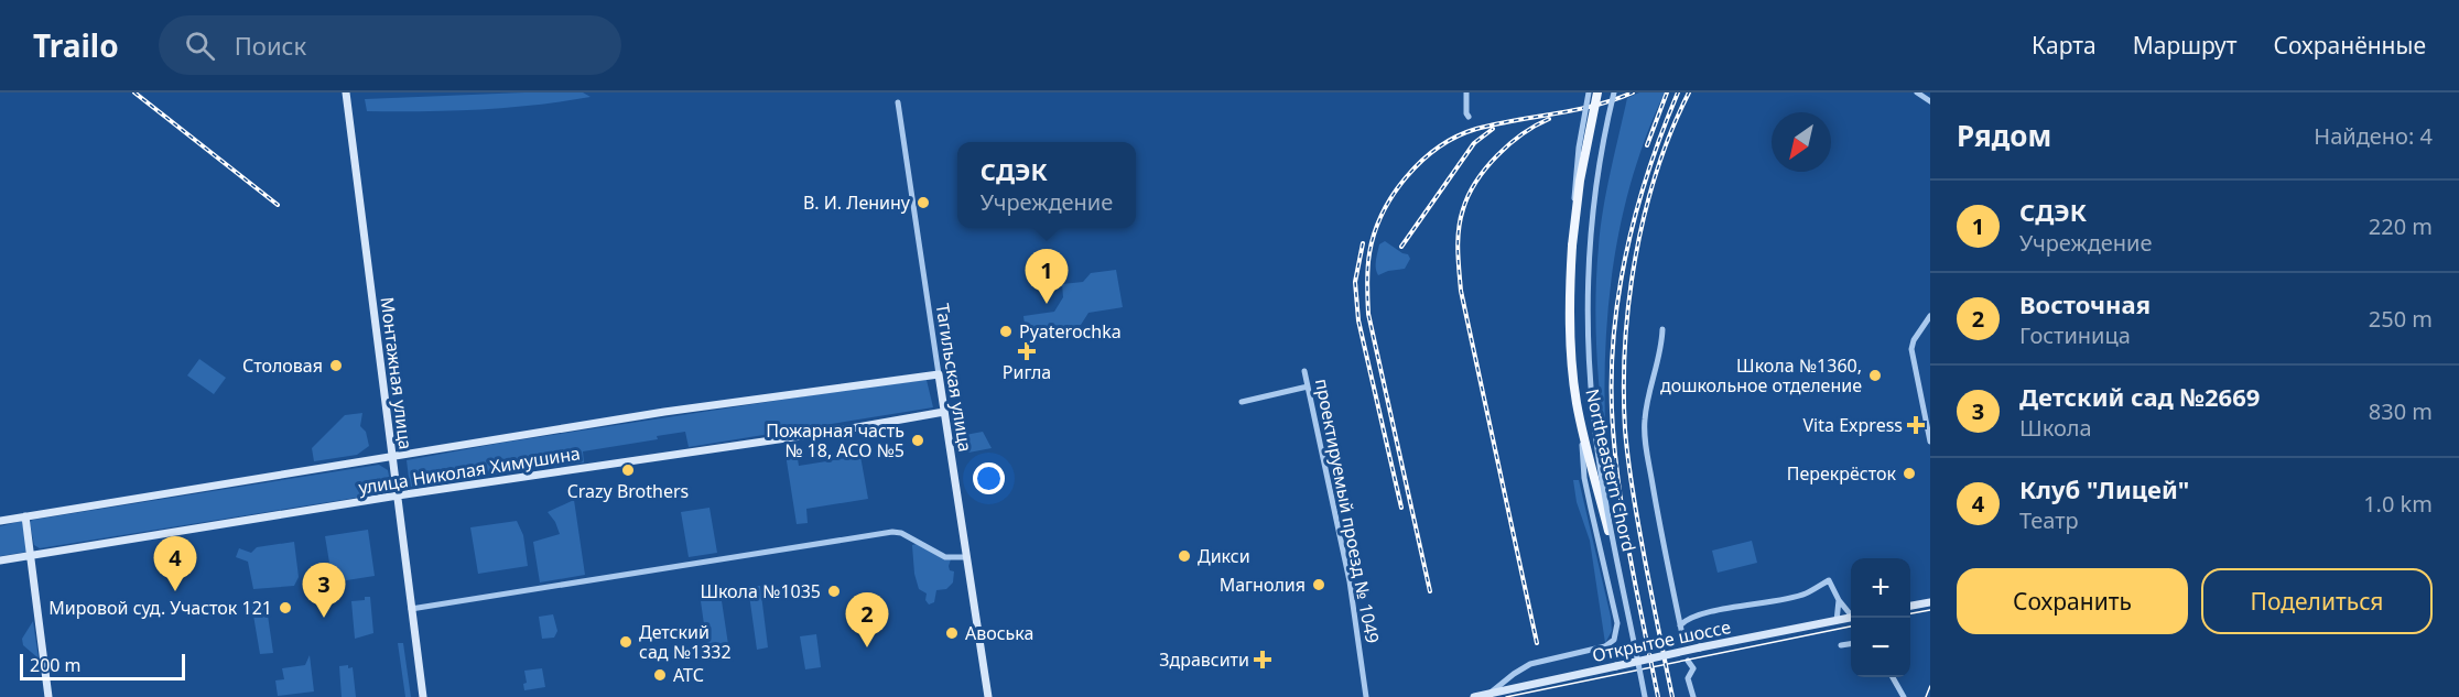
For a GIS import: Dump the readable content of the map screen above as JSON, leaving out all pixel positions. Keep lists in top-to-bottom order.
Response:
{
  "streets": {
    "main road": [
      "Монтажная улица",
      "Тагильская улица",
      "улица Николая Химушина",
      "Northeastern Chord",
      "Открытое шоссе"
    ],
    "street": ["проектируемый проезд № 1049"]
  },
  "crossings": [
    ["Монтажная улица", "улица Николая Химушина"],
    ["Тагильская улица", "улица Николая Химушина"]
  ],
  "places": {
    "other": [
      "В. И. Ленину",
      "Pyaterochka",
      "Столовая",
      "Школа №1360, дошкольное отделение",
      "Пожарная часть № 18, АСО №5",
      "Crazy Brothers",
      "Перекрёсток",
      "Дикси",
      "Магнолия",
      "Школа №1035",
      "Мировой суд. Участок 121",
      "Авоська",
      "Детский сад №1332",
      "АТС"
    ],
    "health": ["Ригла", "Vita Express", "Здравсити"]
  },
  "scale_bar": "200 m",
  "north": "bottom left",
  "page": {
    "header": "Trailo",
    "search": "Поиск",
    "nav": ["Карта", "Маршрут", "Сохранённые"],
    "heading": ["Рядом", "Найдено: 4"],
    "popup": ["СДЭК", "Учреждение"],
    "list": [
      {
        "mark": "1",
        "name": "СДЭК",
        "note": "Учреждение",
        "value": "220 m"
      },
      {
        "mark": "2",
        "name": "Восточная",
        "note": "Гостиница",
        "value": "250 m"
      },
      {
        "mark": "3",
        "name": "Детский сад №2669",
        "note": "Школа",
        "value": "830 m"
      },
      {
        "mark": "4",
        "name": "Клуб \"Лицей\"",
        "note": "Театр",
        "value": "1.0 km"
      }
    ],
    "pins": [
      "1",
      "4",
      "3",
      "2"
    ],
    "buttons": ["Сохранить", "Поделиться"],
    "map_buttons": ["+", "−"],
    "scale": "200 m"
  }
}
